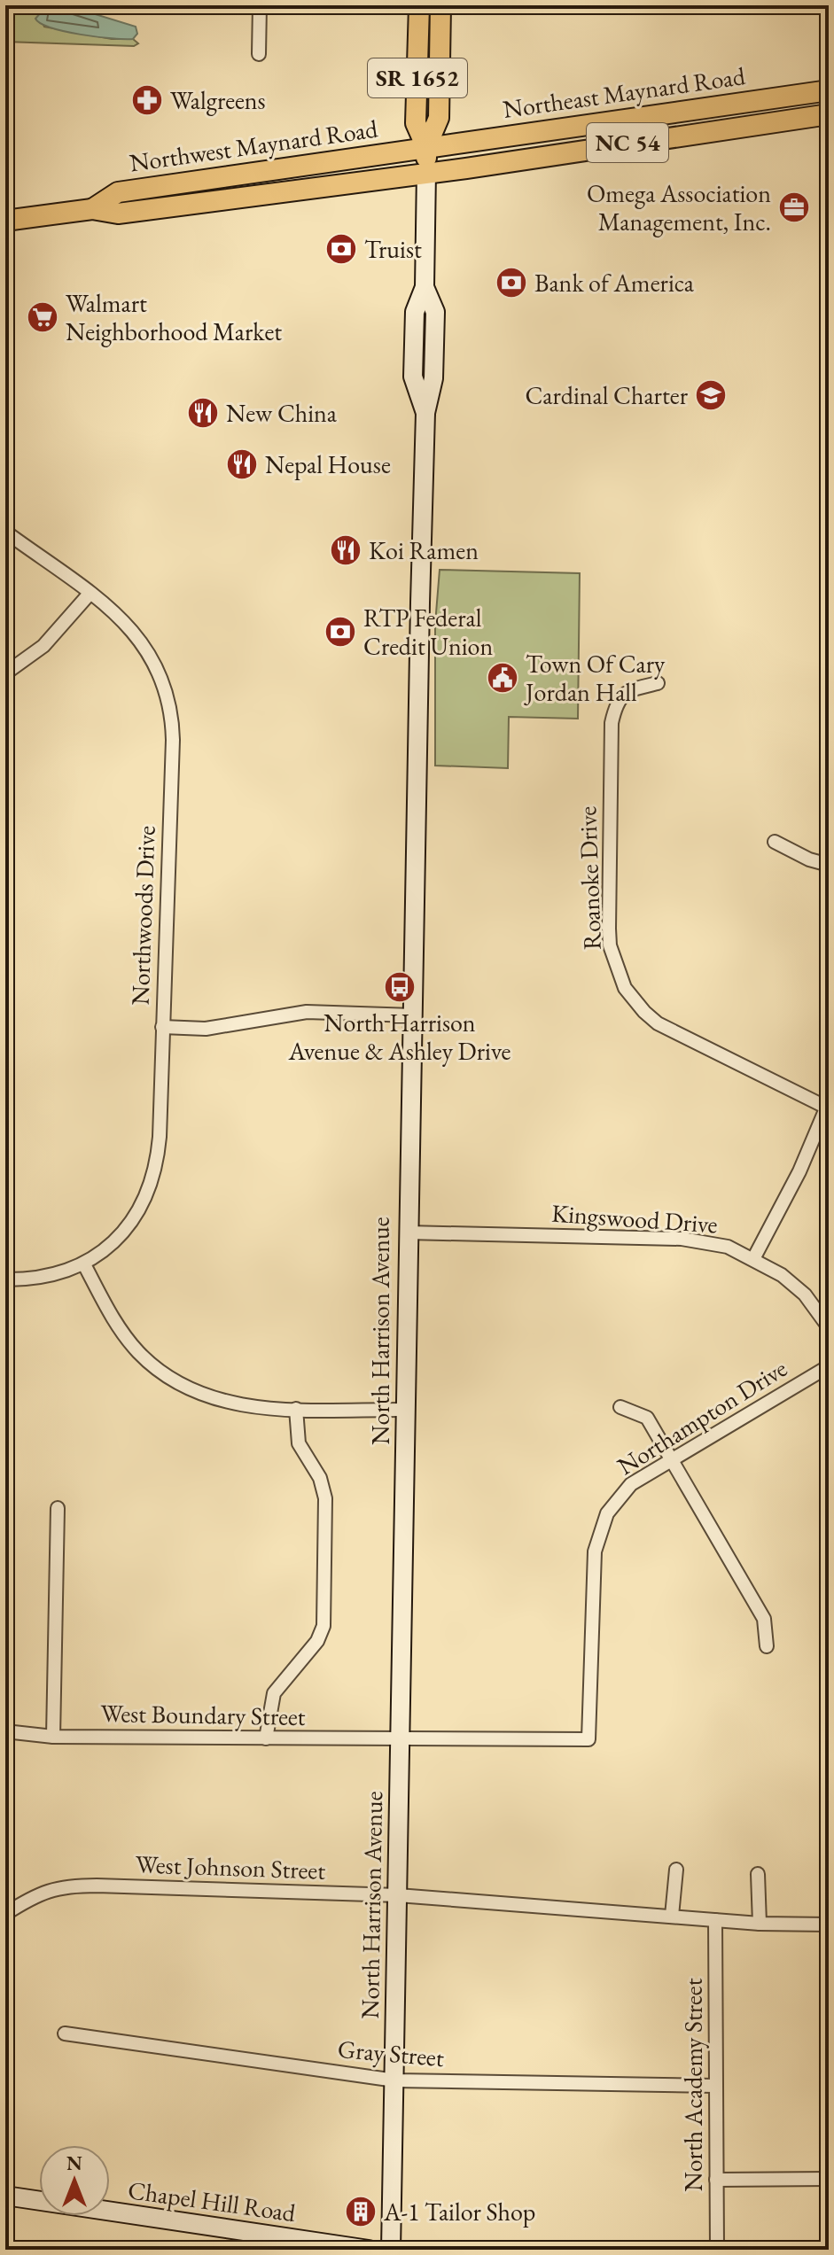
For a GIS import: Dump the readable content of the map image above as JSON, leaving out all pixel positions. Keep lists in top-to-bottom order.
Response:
{
  "streets": {
    "main road": [
      "SR 1652",
      "Northeast Maynard Road",
      "NC 54",
      "Northwest Maynard Road",
      "North Harrison Avenue",
      "Chapel Hill Road"
    ],
    "street": [
      "Roanoke Drive",
      "Northwoods Drive",
      "Kingswood Drive",
      "Northampton Drive",
      "West Boundary Street",
      "West Johnson Street",
      "Gray Street",
      "North Academy Street"
    ]
  },
  "crossings": [
    ["Northeast Maynard Road", "Northwest Maynard Road"],
    ["Northeast Maynard Road", "North Harrison Avenue"],
    ["Northwest Maynard Road", "North Harrison Avenue"],
    ["Kingswood Drive", "North Harrison Avenue"],
    ["North Harrison Avenue", "West Boundary Street"],
    ["North Harrison Avenue", "West Johnson Street"],
    ["North Harrison Avenue", "Gray Street"],
    ["Northampton Drive", "West Boundary Street"],
    ["West Johnson Street", "North Academy Street"],
    ["Gray Street", "North Academy Street"]
  ],
  "places": {
    "pharmacy": ["Walgreens"],
    "office": ["Omega Association Management, Inc."],
    "bank": ["Truist", "Bank of America", "RTP Federal Credit Union"],
    "supermarket": ["Walmart Neighborhood Market"],
    "school or university": ["Cardinal Charter"],
    "restaurant": ["New China", "Nepal House", "Koi Ramen"],
    "public building": ["Town Of Cary Jordan Hall"],
    "bus stop": ["North Harrison Avenue & Ashley Drive"],
    "building": ["A-1 Tailor Shop"]
  },
  "north": "top"
}
